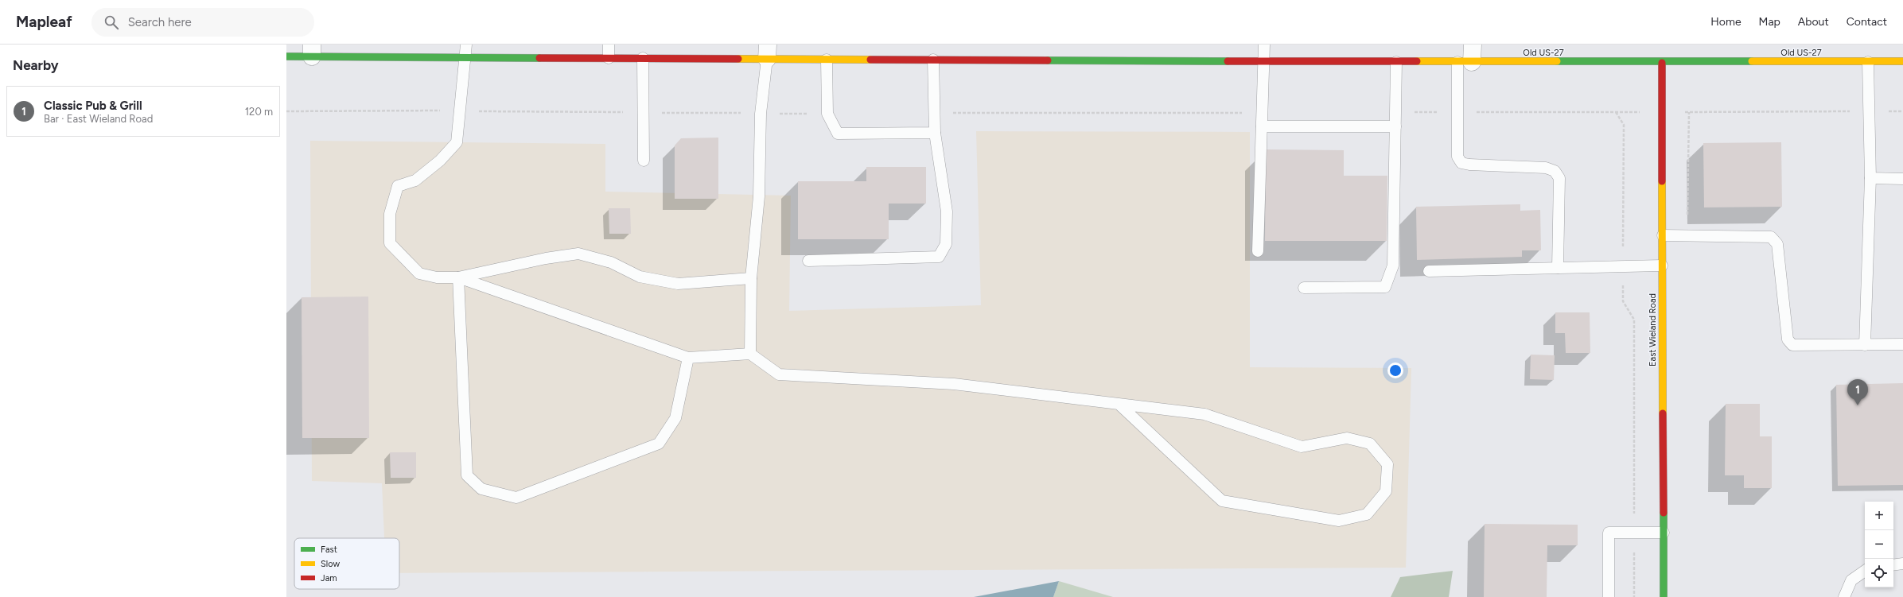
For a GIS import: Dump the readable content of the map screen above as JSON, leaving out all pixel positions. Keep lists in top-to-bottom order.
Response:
{
  "streets": {
    "main road": ["Old US-27", "East Wieland Road"]
  },
  "crossings": [
    ["Old US-27", "East Wieland Road"]
  ],
  "legend": ["Fast", "Slow", "Jam"],
  "page": {
    "header": "Mapleaf",
    "search": "Search here",
    "nav": [
      "Home",
      "Map",
      "About",
      "Contact"
    ],
    "heading": "Nearby",
    "list": [
      {
        "mark": "1",
        "name": "Classic Pub & Grill",
        "note": "Bar · East Wieland Road",
        "value": "120 m"
      }
    ],
    "pins": "1",
    "map_buttons": ["+", "−"]
  }
}
